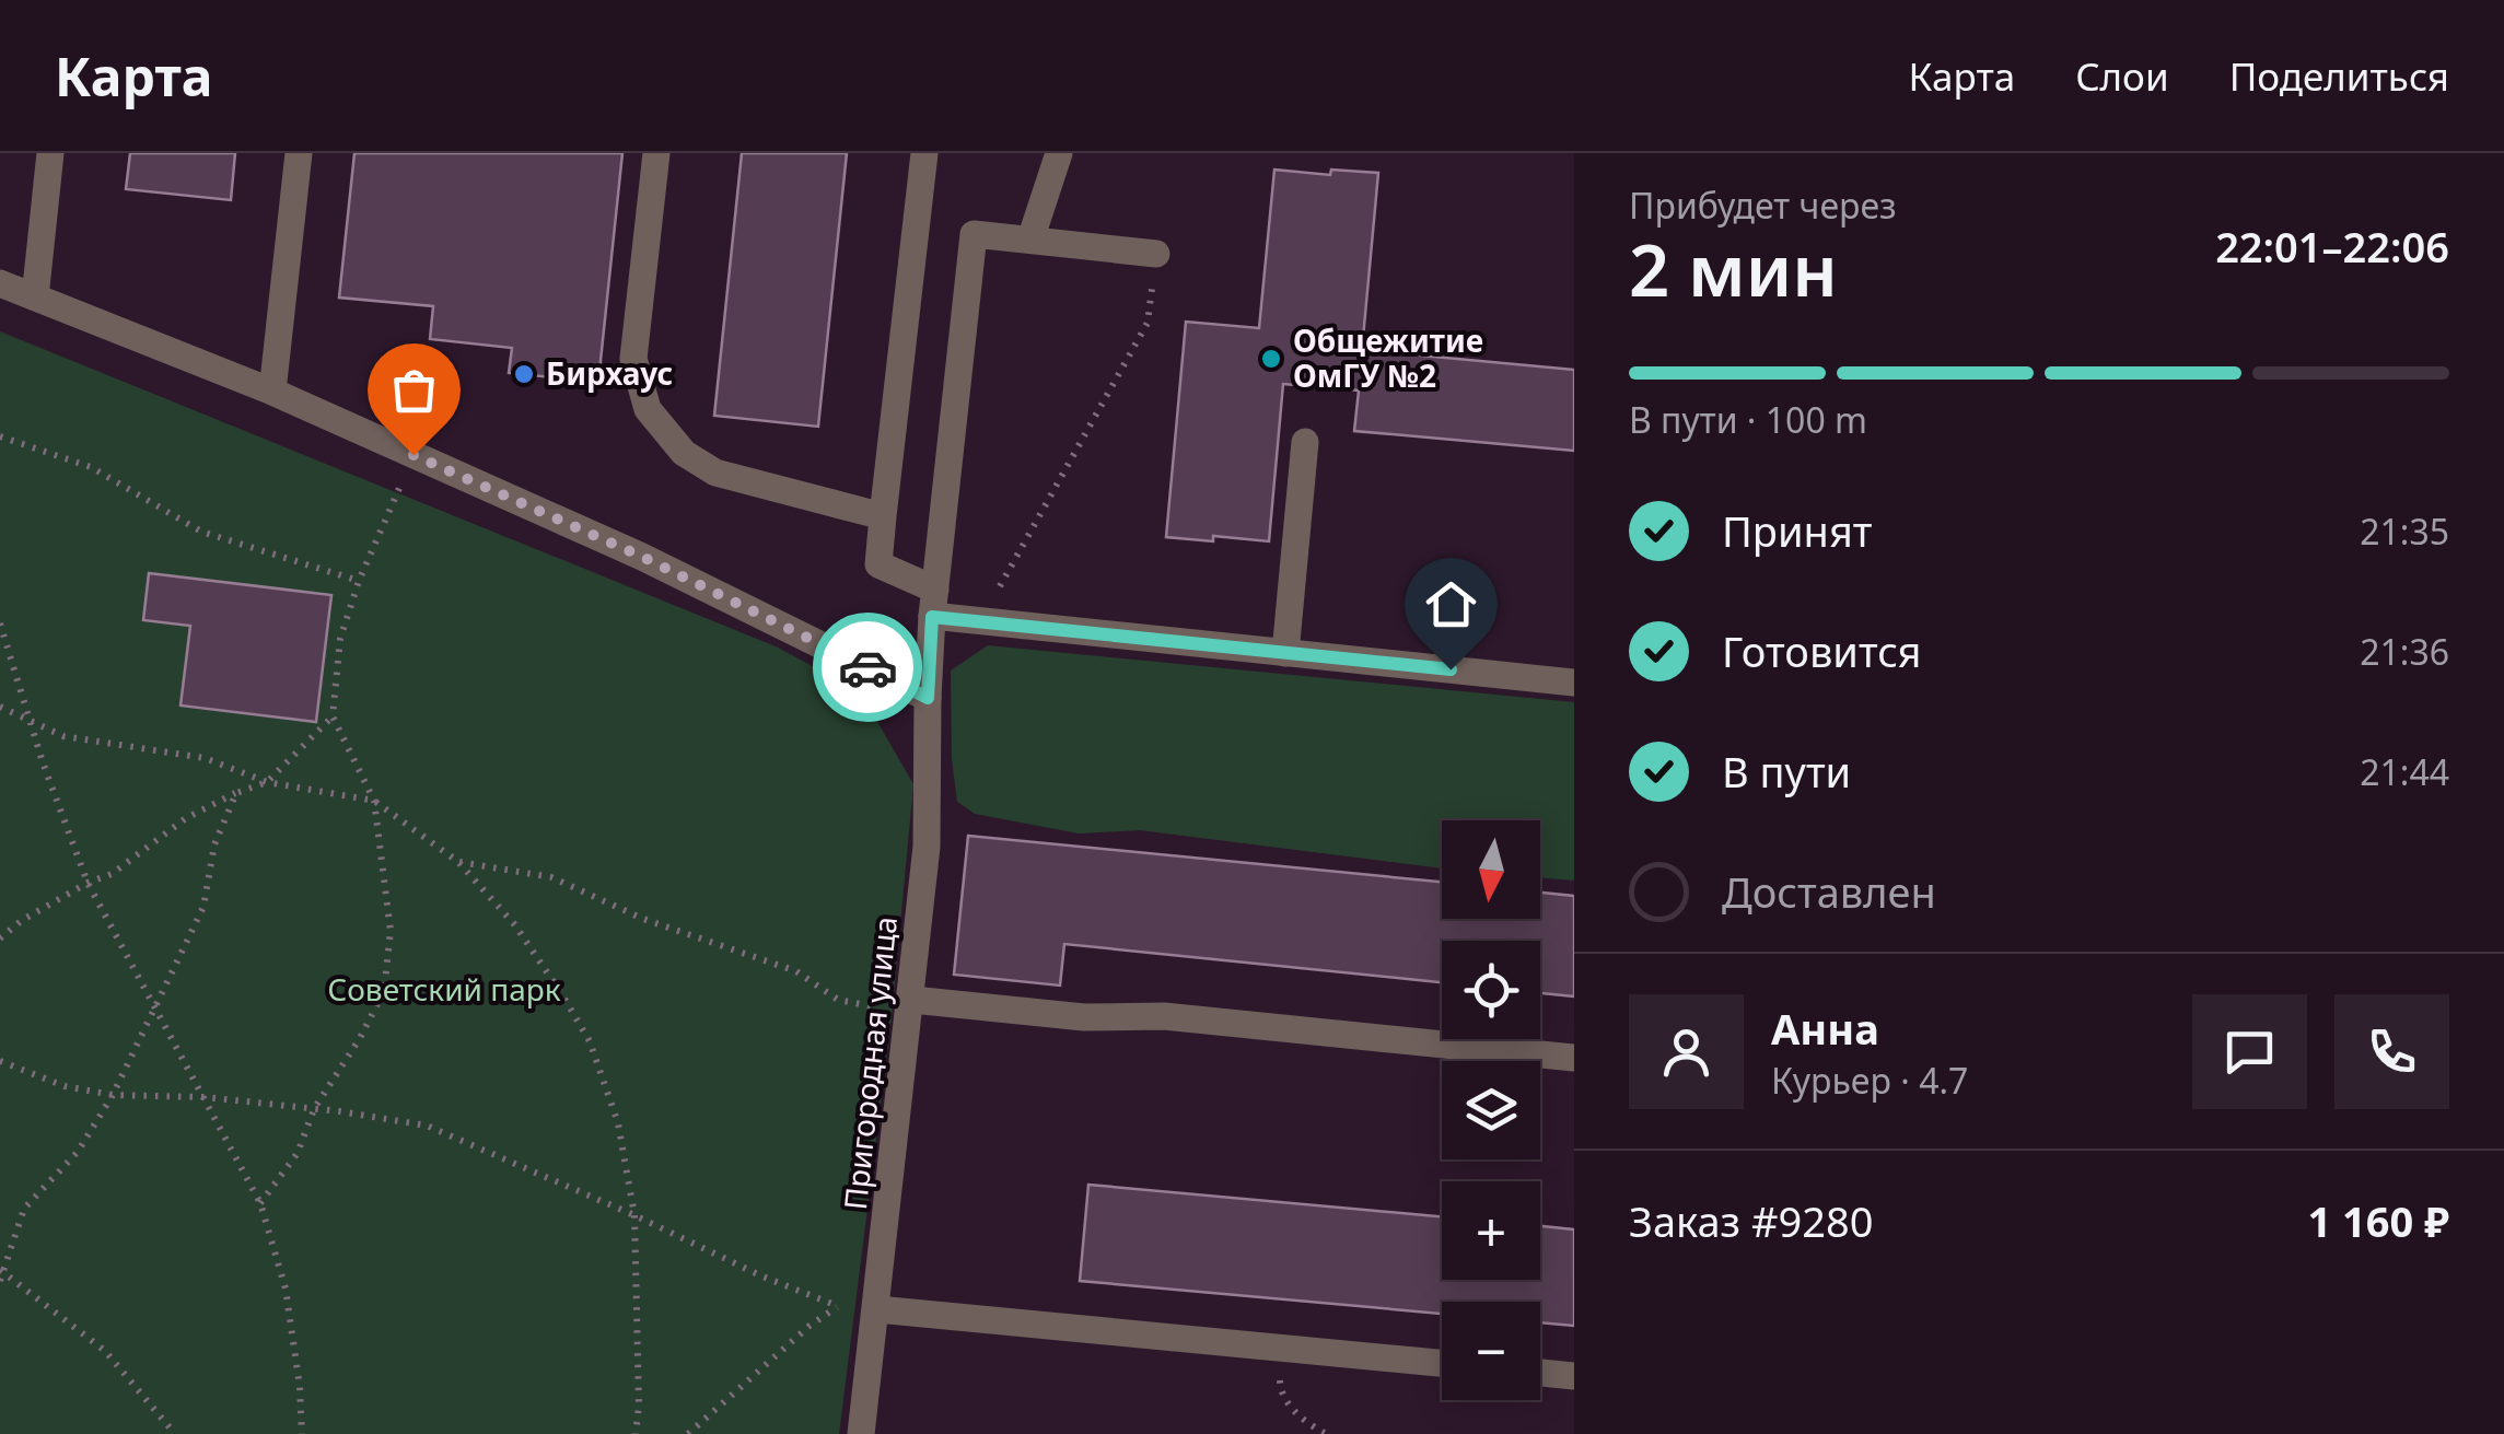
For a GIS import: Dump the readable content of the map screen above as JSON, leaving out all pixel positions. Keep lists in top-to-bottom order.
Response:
{
  "streets": {
    "street": ["Пригородная улица"]
  },
  "parks": ["Советский парк"],
  "places": ["Общежитие ОмГУ №2", "Бирхаус"],
  "north": "bottom",
  "page": {
    "header": "Карта",
    "nav": ["Карта", "Слои", "Поделиться"],
    "heading": ["2 мин", "Прибудет через", "22:01–22:06"],
    "panel": [
      "Анна",
      "Курьер · 4.7",
      "Заказ #9280",
      "1 160 ₽"
    ],
    "bar": "В пути · 100 m",
    "list": [
      ["Принят", "21:35"],
      ["Готовится", "21:36"],
      ["В пути", "21:44"],
      "Доставлен"
    ],
    "map_buttons": ["+", "−"]
  }
}
